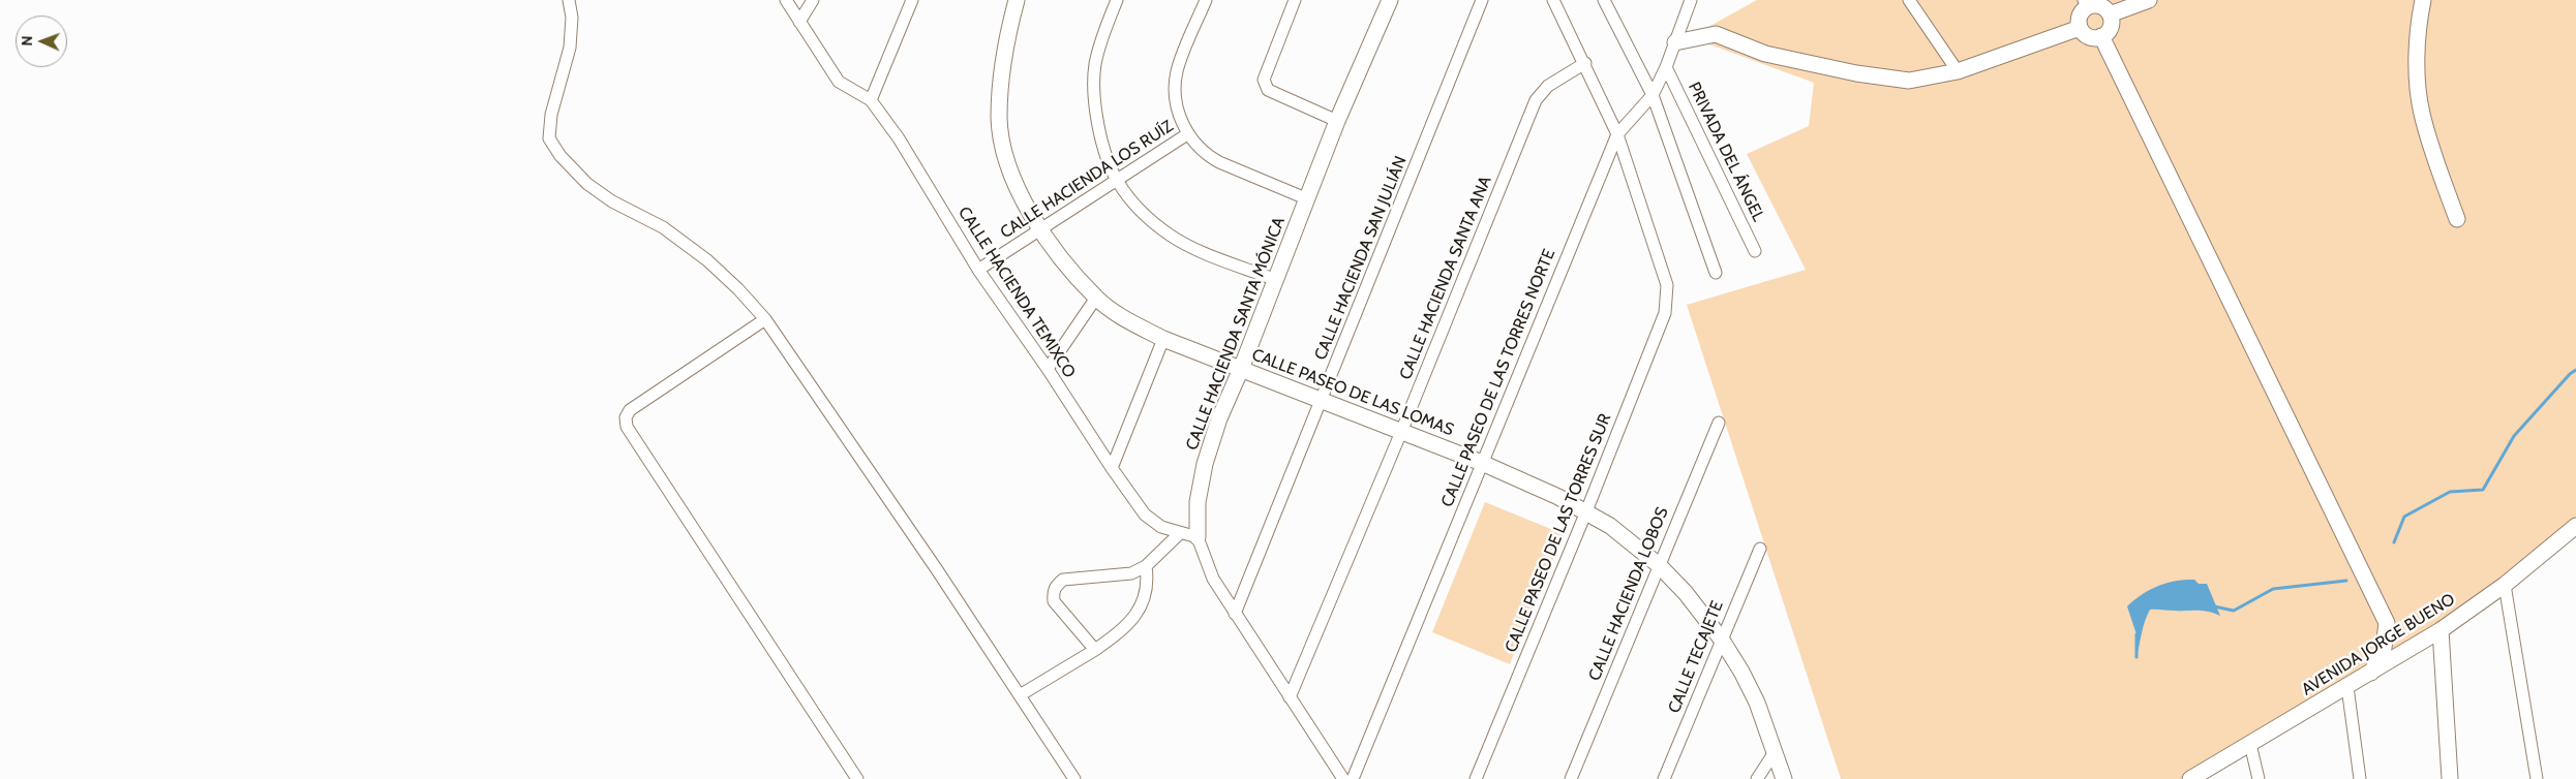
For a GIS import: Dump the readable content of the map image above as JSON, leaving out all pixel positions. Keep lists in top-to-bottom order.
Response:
{
  "streets": {
    "street": [
      "PRIVADA DEL ÁNGEL",
      "CALLE HACIENDA LOS RUÍZ",
      "CALLE HACIENDA SAN JULIÁN",
      "CALLE HACIENDA SANTA ANA",
      "CALLE HACIENDA TEMIXCO",
      "CALLE HACIENDA SANTA MÓNICA",
      "CALLE PASEO DE LAS TORRES NORTE",
      "CALLE PASEO DE LAS LOMAS",
      "CALLE PASEO DE LAS TORRES SUR",
      "CALLE HACIENDA LOBOS",
      "AVENIDA JORGE BUENO",
      "CALLE TECAJETE"
    ]
  },
  "crossings": [
    ["PRIVADA DEL ÁNGEL", "CALLE PASEO DE LAS TORRES NORTE"],
    ["CALLE HACIENDA LOS RUÍZ", "CALLE HACIENDA TEMIXCO"],
    ["CALLE HACIENDA LOS RUÍZ", "CALLE PASEO DE LAS LOMAS"],
    ["CALLE HACIENDA SAN JULIÁN", "CALLE HACIENDA SANTA MÓNICA"],
    ["CALLE HACIENDA SAN JULIÁN", "CALLE PASEO DE LAS LOMAS"],
    ["CALLE HACIENDA SANTA ANA", "CALLE HACIENDA SANTA MÓNICA"],
    ["CALLE HACIENDA SANTA ANA", "CALLE PASEO DE LAS LOMAS"],
    ["CALLE HACIENDA TEMIXCO", "CALLE HACIENDA SANTA MÓNICA"],
    ["CALLE HACIENDA SANTA MÓNICA", "CALLE PASEO DE LAS LOMAS"],
    ["CALLE PASEO DE LAS TORRES NORTE", "CALLE PASEO DE LAS LOMAS"],
    ["CALLE PASEO DE LAS TORRES NORTE", "CALLE PASEO DE LAS TORRES SUR"],
    ["CALLE PASEO DE LAS LOMAS", "CALLE PASEO DE LAS TORRES SUR"],
    ["CALLE PASEO DE LAS LOMAS", "CALLE HACIENDA LOBOS"],
    ["CALLE PASEO DE LAS LOMAS", "CALLE TECAJETE"]
  ],
  "north": "left"
}
